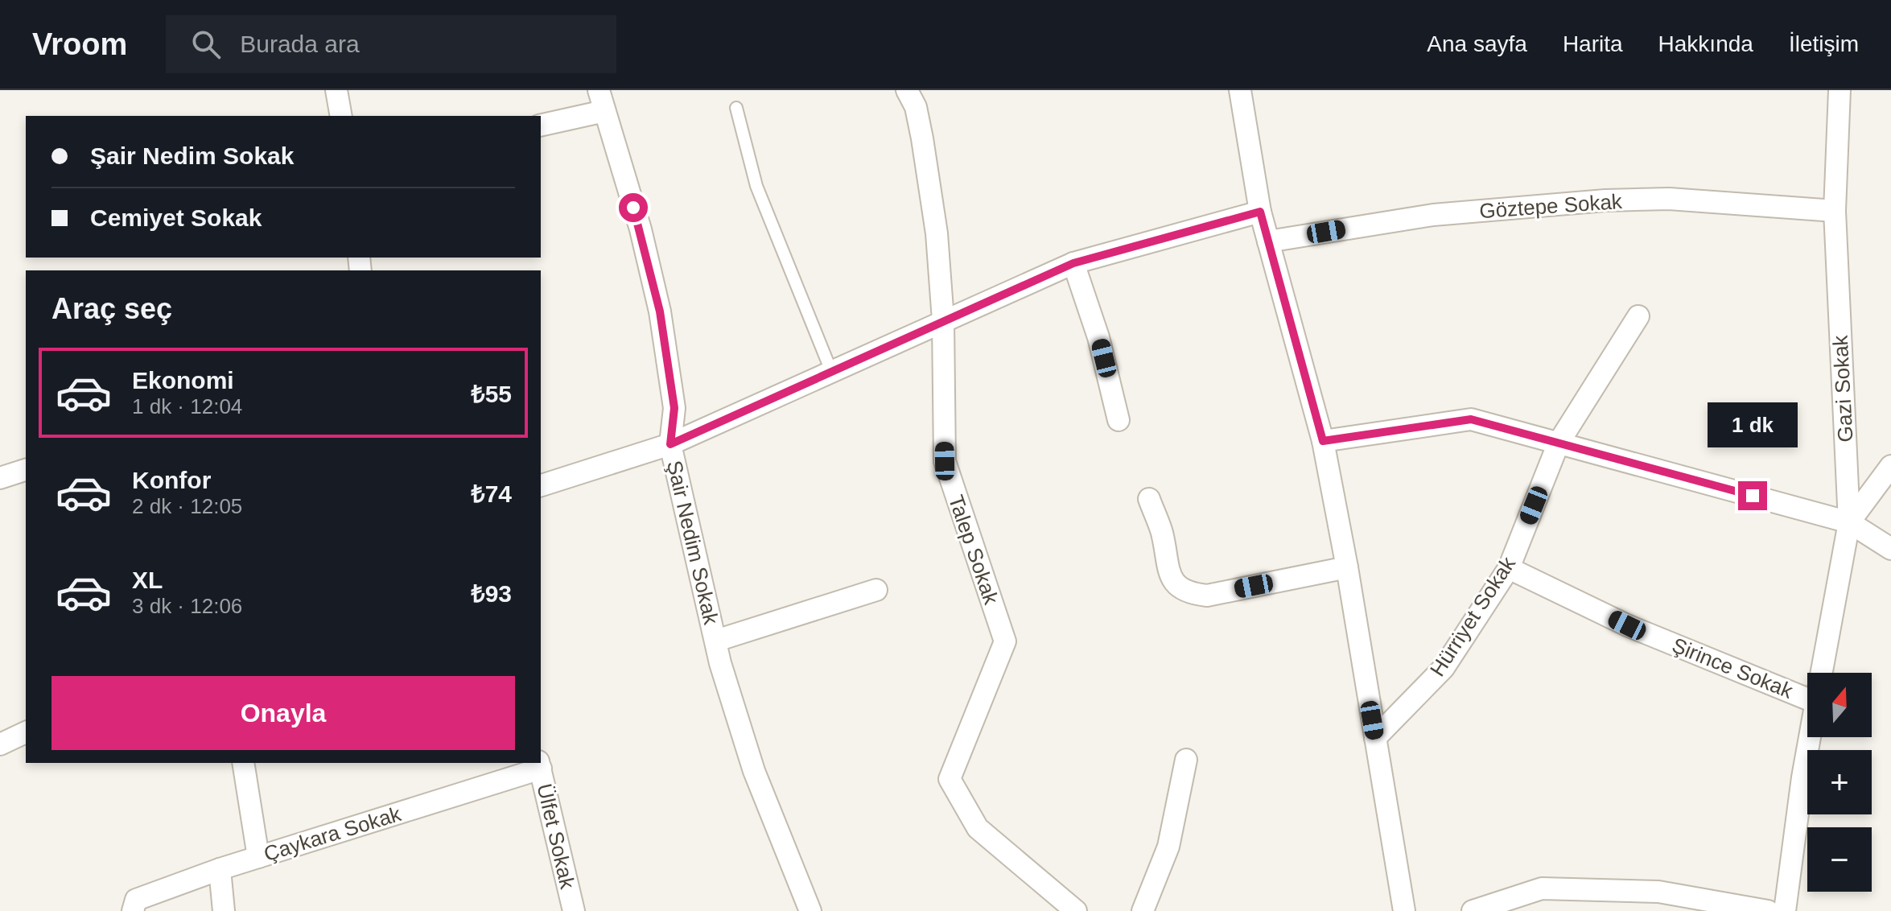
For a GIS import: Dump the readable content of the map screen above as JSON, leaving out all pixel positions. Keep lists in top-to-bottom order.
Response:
{
  "streets": {
    "street": [
      "Göztepe Sokak",
      "Gazi Sokak",
      "Şair Nedim Sokak",
      "Talep Sokak",
      "Hürriyet Sokak",
      "Şirince Sokak",
      "Çaykara Sokak",
      "Ülfet Sokak"
    ]
  },
  "crossings": [
    ["Göztepe Sokak", "Gazi Sokak"],
    ["Hürriyet Sokak", "Şirince Sokak"],
    ["Çaykara Sokak", "Ülfet Sokak"]
  ],
  "north": "top",
  "page": {
    "header": "Vroom",
    "search": "Burada ara",
    "nav": [
      "Ana sayfa",
      "Harita",
      "Hakkında",
      "İletişim"
    ],
    "banner": ["Şair Nedim Sokak", "Cemiyet Sokak"],
    "heading": "Araç seç",
    "list": [
      {
        "name": "Ekonomi",
        "note": "1 dk · 12:04",
        "value": "₺55"
      },
      {
        "name": "Konfor",
        "note": "2 dk · 12:05",
        "value": "₺74"
      },
      {
        "name": "XL",
        "note": "3 dk · 12:06",
        "value": "₺93"
      }
    ],
    "bubble": "1 dk",
    "buttons": "Onayla",
    "map_buttons": ["+", "−"]
  }
}
